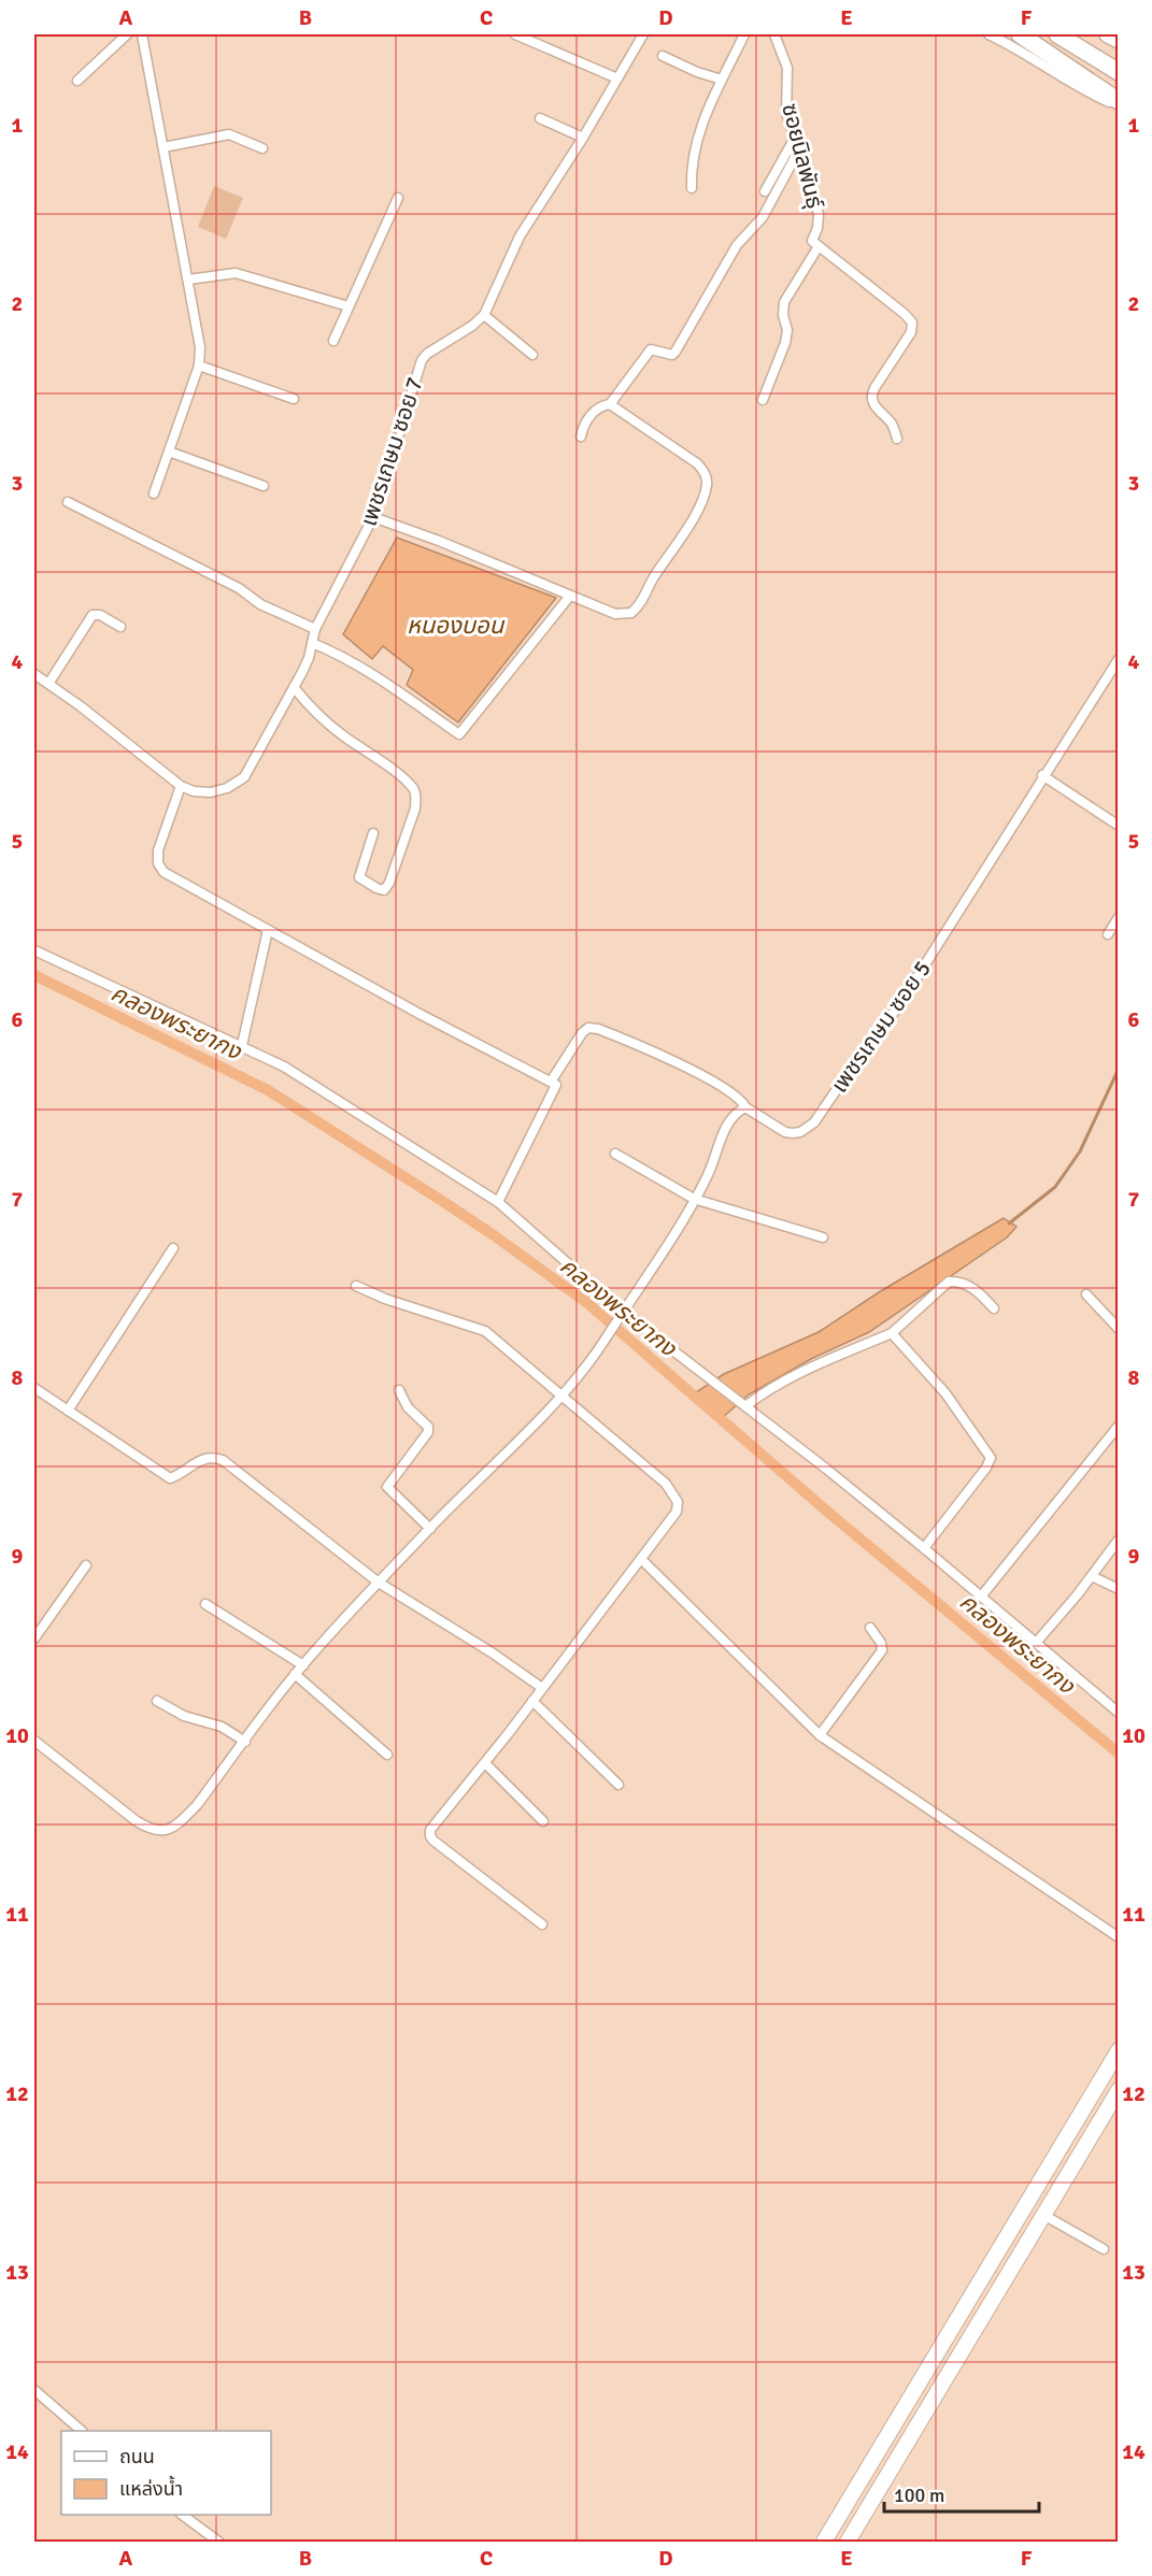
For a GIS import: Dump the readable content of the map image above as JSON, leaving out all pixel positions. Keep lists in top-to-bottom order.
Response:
{
  "streets": {
    "street": ["ซอยนิลพันธุ์", "เพชรเกษม ซอย 7", "เพชรเกษม ซอย 5"]
  },
  "water": ["หนองบอน", "คลองพระยากง"],
  "legend": ["ถนน", "แหล่งน้ำ"],
  "scale_bar": "100 m",
  "grid": {
    "columns": [
      "A",
      "B",
      "C",
      "D",
      "E",
      "F"
    ],
    "rows": [
      "1",
      "2",
      "3",
      "4",
      "5",
      "6",
      "7",
      "8",
      "9",
      "10",
      "11",
      "12",
      "13",
      "14"
    ]
  }
}
